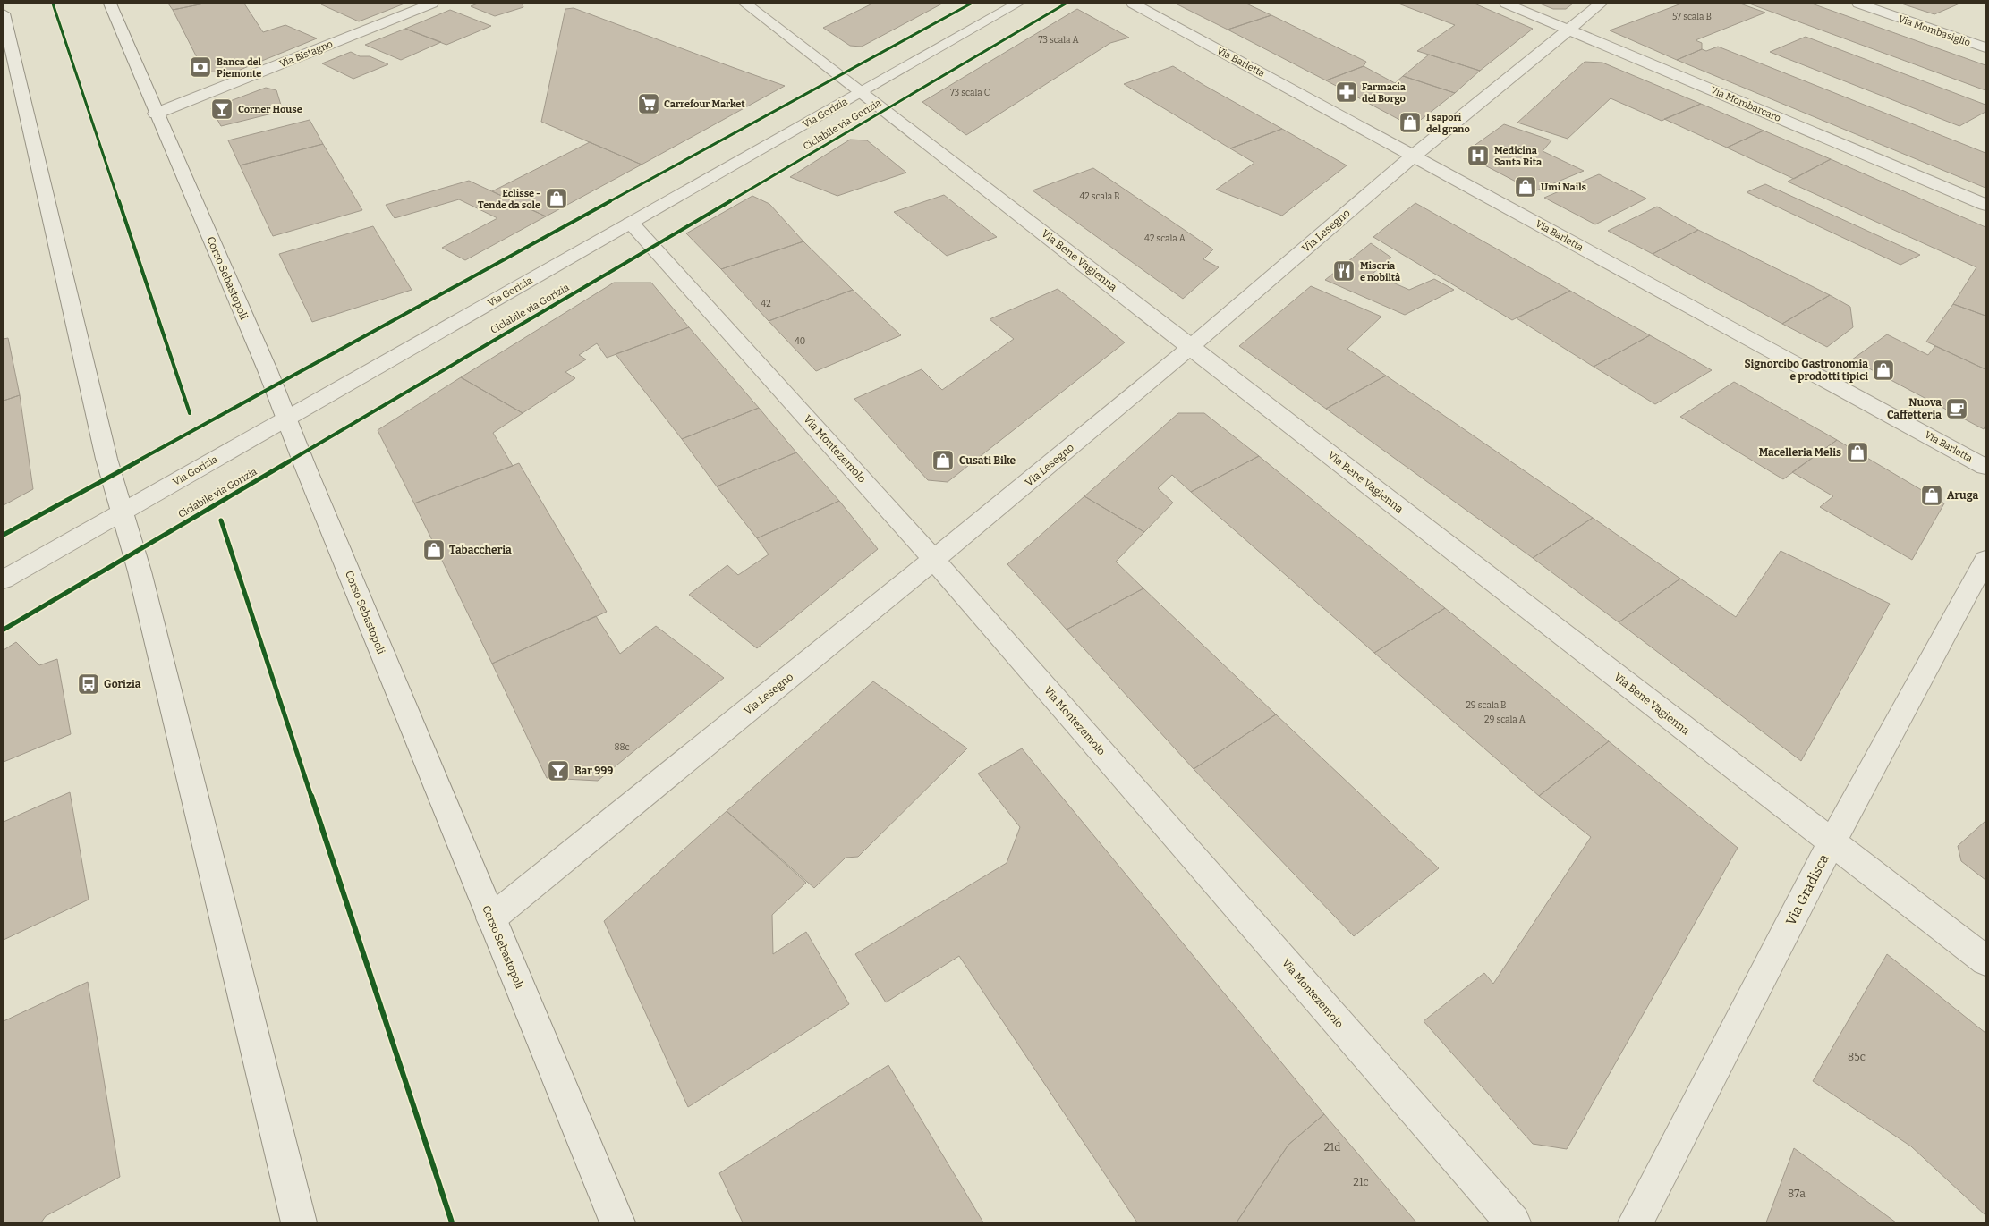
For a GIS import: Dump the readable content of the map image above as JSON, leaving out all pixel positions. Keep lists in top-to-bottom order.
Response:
{
  "streets": {
    "street": [
      "Via Mombasiglio",
      "Via Bistagno",
      "Via Barletta",
      "Via Mombarcaro",
      "Via Gorizia",
      "Via Lesegno",
      "Via Bene Vagienna",
      "Corso Sebastopoli",
      "Via Montezemolo",
      "Via Gradisca"
    ],
    "cycle path": ["Ciclabile via Gorizia"]
  },
  "crossings": [
    ["Via Bistagno", "Corso Sebastopoli"],
    ["Via Barletta", "Via Lesegno"],
    ["Via Mombarcaro", "Via Lesegno"],
    ["Via Gorizia", "Via Bene Vagienna"],
    ["Via Gorizia", "Corso Sebastopoli"],
    ["Via Gorizia", "Via Montezemolo"],
    ["Via Lesegno", "Via Bene Vagienna"],
    ["Via Lesegno", "Corso Sebastopoli"],
    ["Via Lesegno", "Via Montezemolo"],
    ["Via Bene Vagienna", "Via Gradisca"]
  ],
  "places": {
    "bank": ["Banca del Piemonte"],
    "pharmacy": ["Farmacia del Borgo"],
    "supermarket": ["Carrefour Market"],
    "bar": ["Corner House", "Bar 999"],
    "shop": [
      "I sapori del grano",
      "Umi Nails",
      "Eclisse - Tende da sole",
      "Signorcibo Gastronomia e prodotti tipici",
      "Macelleria Melis",
      "Cusati Bike",
      "Aruga",
      "Tabaccheria"
    ],
    "hospital": ["Medicina Santa Rita"],
    "restaurant": ["Miseria e nobiltà"],
    "cafe": ["Nuova Caffetteria"],
    "bus stop": ["Gorizia"]
  },
  "house_numbers": [
    "57 scala B",
    "73 scala A",
    "73 scala C",
    "42 scala B",
    "42 scala A",
    "42",
    "40",
    "29 scala B",
    "29 scala A",
    "88c",
    "85c",
    "21d",
    "21c",
    "87a"
  ]
}
